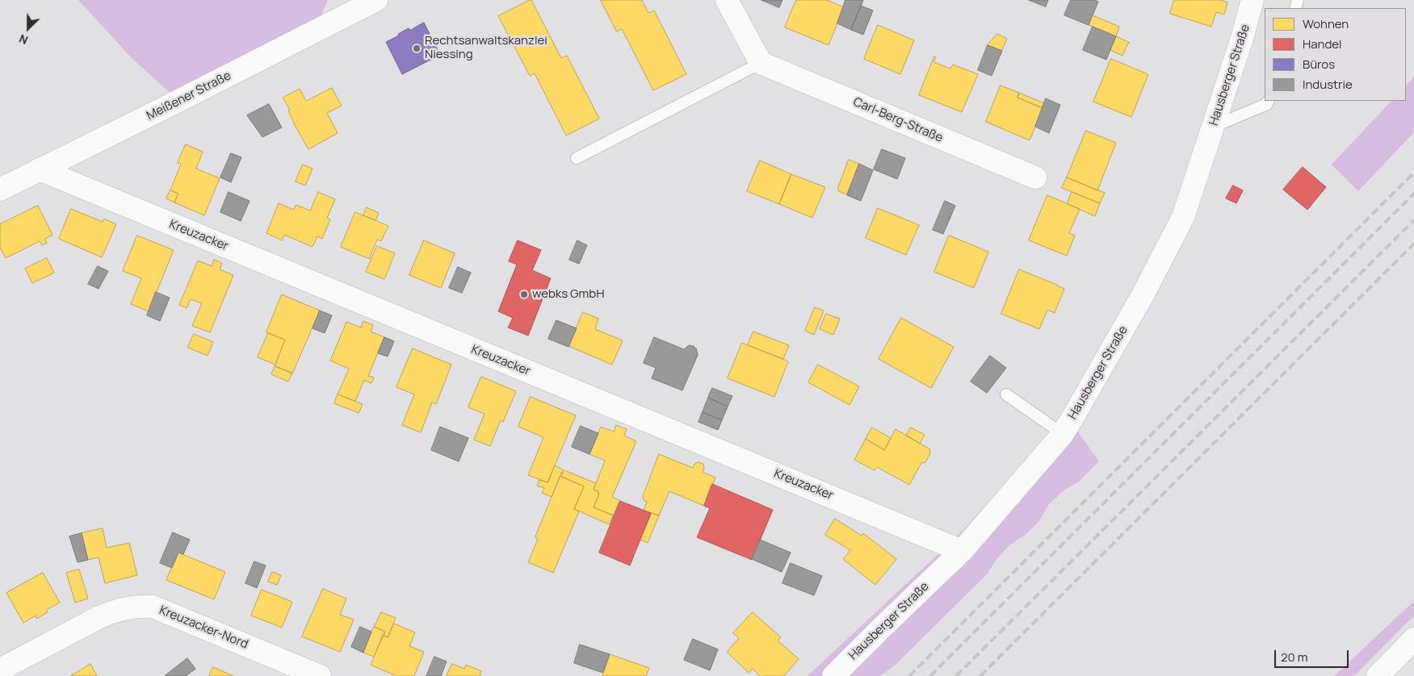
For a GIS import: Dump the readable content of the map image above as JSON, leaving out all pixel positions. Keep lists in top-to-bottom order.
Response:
{
  "streets": {
    "street": [
      "Hausberger Straße",
      "Meißener Straße",
      "Carl-Berg-Straße",
      "Kreuzacker",
      "Kreuzacker-Nord"
    ]
  },
  "crossings": [
    ["Hausberger Straße", "Kreuzacker"],
    ["Meißener Straße", "Kreuzacker"]
  ],
  "places": ["Rechtsanwaltskanzlei Niessing", "webks GmbH"],
  "legend": [
    "Wohnen",
    "Handel",
    "Büros",
    "Industrie"
  ],
  "scale_bar": "20 m",
  "north": "bottom left"
}
